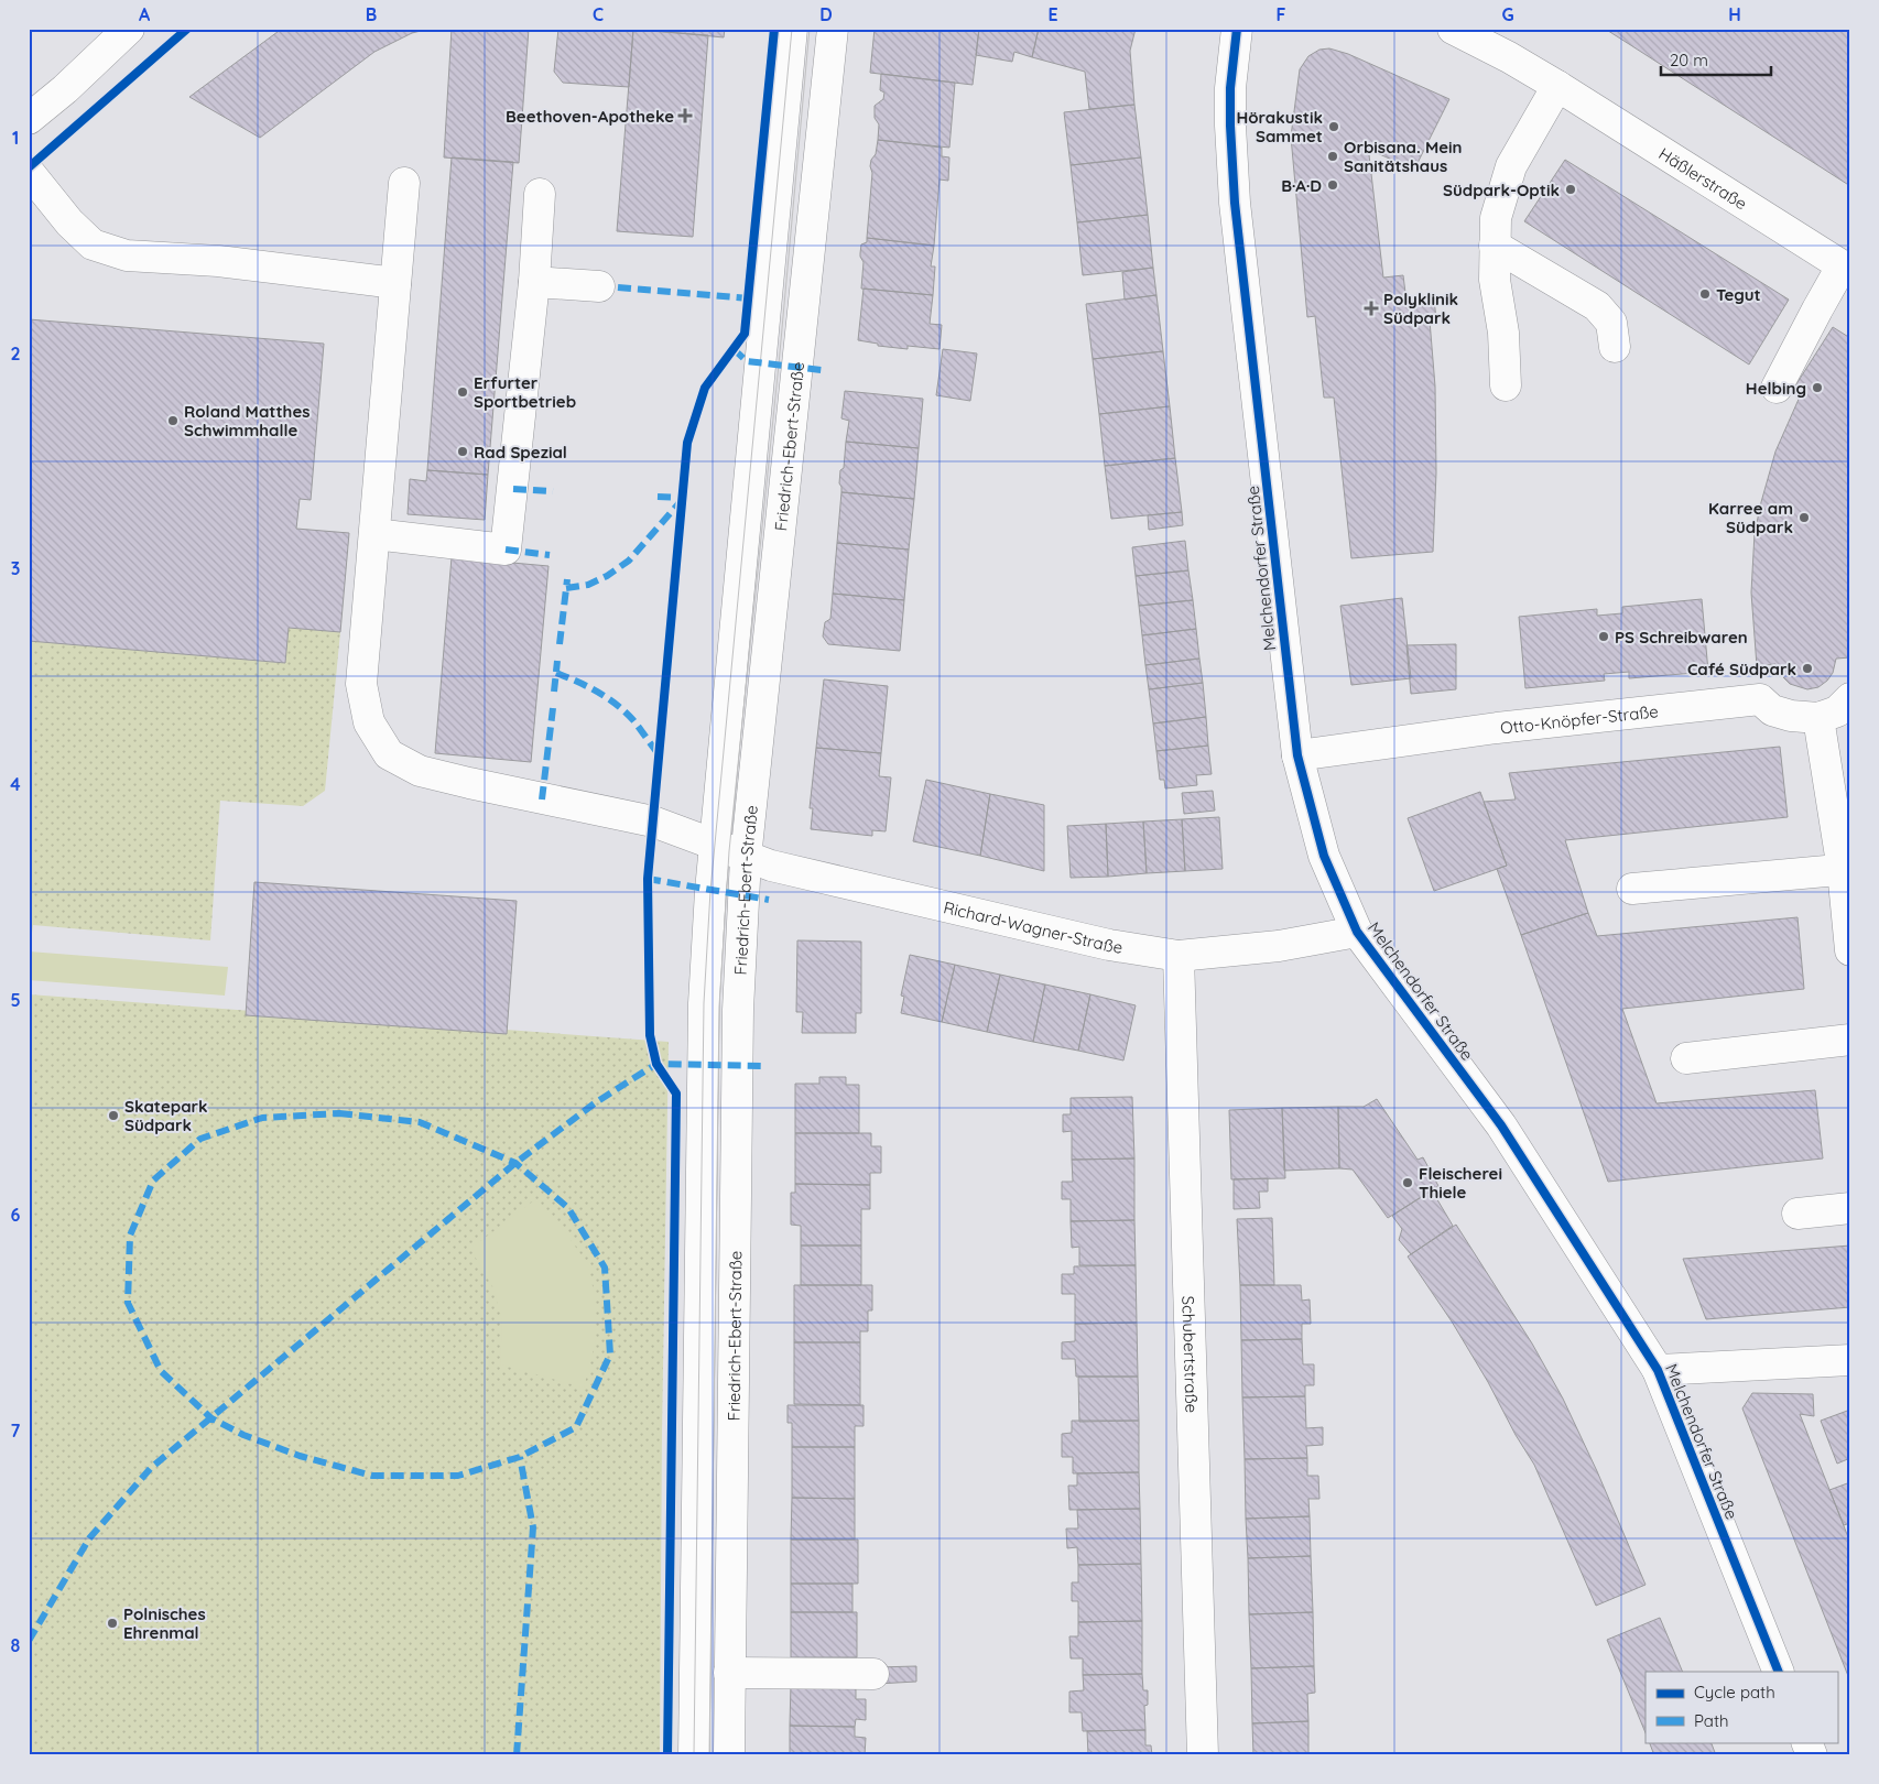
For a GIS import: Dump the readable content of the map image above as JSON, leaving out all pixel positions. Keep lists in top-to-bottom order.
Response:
{
  "streets": {
    "street": [
      "Häßlerstraße",
      "Friedrich-Ebert-Straße",
      "Melchendorfer Straße",
      "Otto-Knöpfer-Straße",
      "Richard-Wagner-Straße",
      "Schubertstraße"
    ]
  },
  "crossings": [
    ["Friedrich-Ebert-Straße", "Richard-Wagner-Straße"],
    ["Melchendorfer Straße", "Otto-Knöpfer-Straße"],
    ["Melchendorfer Straße", "Richard-Wagner-Straße"],
    ["Richard-Wagner-Straße", "Schubertstraße"]
  ],
  "places": {
    "health": ["Beethoven-Apotheke", "Polyklinik Südpark"],
    "other": [
      "Hörakustik Sammet",
      "Orbisana. Mein Sanitätshaus",
      "B·A·D",
      "Südpark-Optik",
      "Tegut",
      "Helbing",
      "Erfurter Sportbetrieb",
      "Roland Matthes Schwimmhalle",
      "Rad Spezial",
      "Karree am Südpark",
      "PS Schreibwaren",
      "Café Südpark",
      "Skatepark Südpark",
      "Fleischerei Thiele",
      "Polnisches Ehrenmal"
    ]
  },
  "legend": ["Cycle path", "Path"],
  "scale_bar": "20 m",
  "grid": {
    "columns": [
      "A",
      "B",
      "C",
      "D",
      "E",
      "F",
      "G",
      "H"
    ],
    "rows": [
      "1",
      "2",
      "3",
      "4",
      "5",
      "6",
      "7",
      "8"
    ]
  }
}
